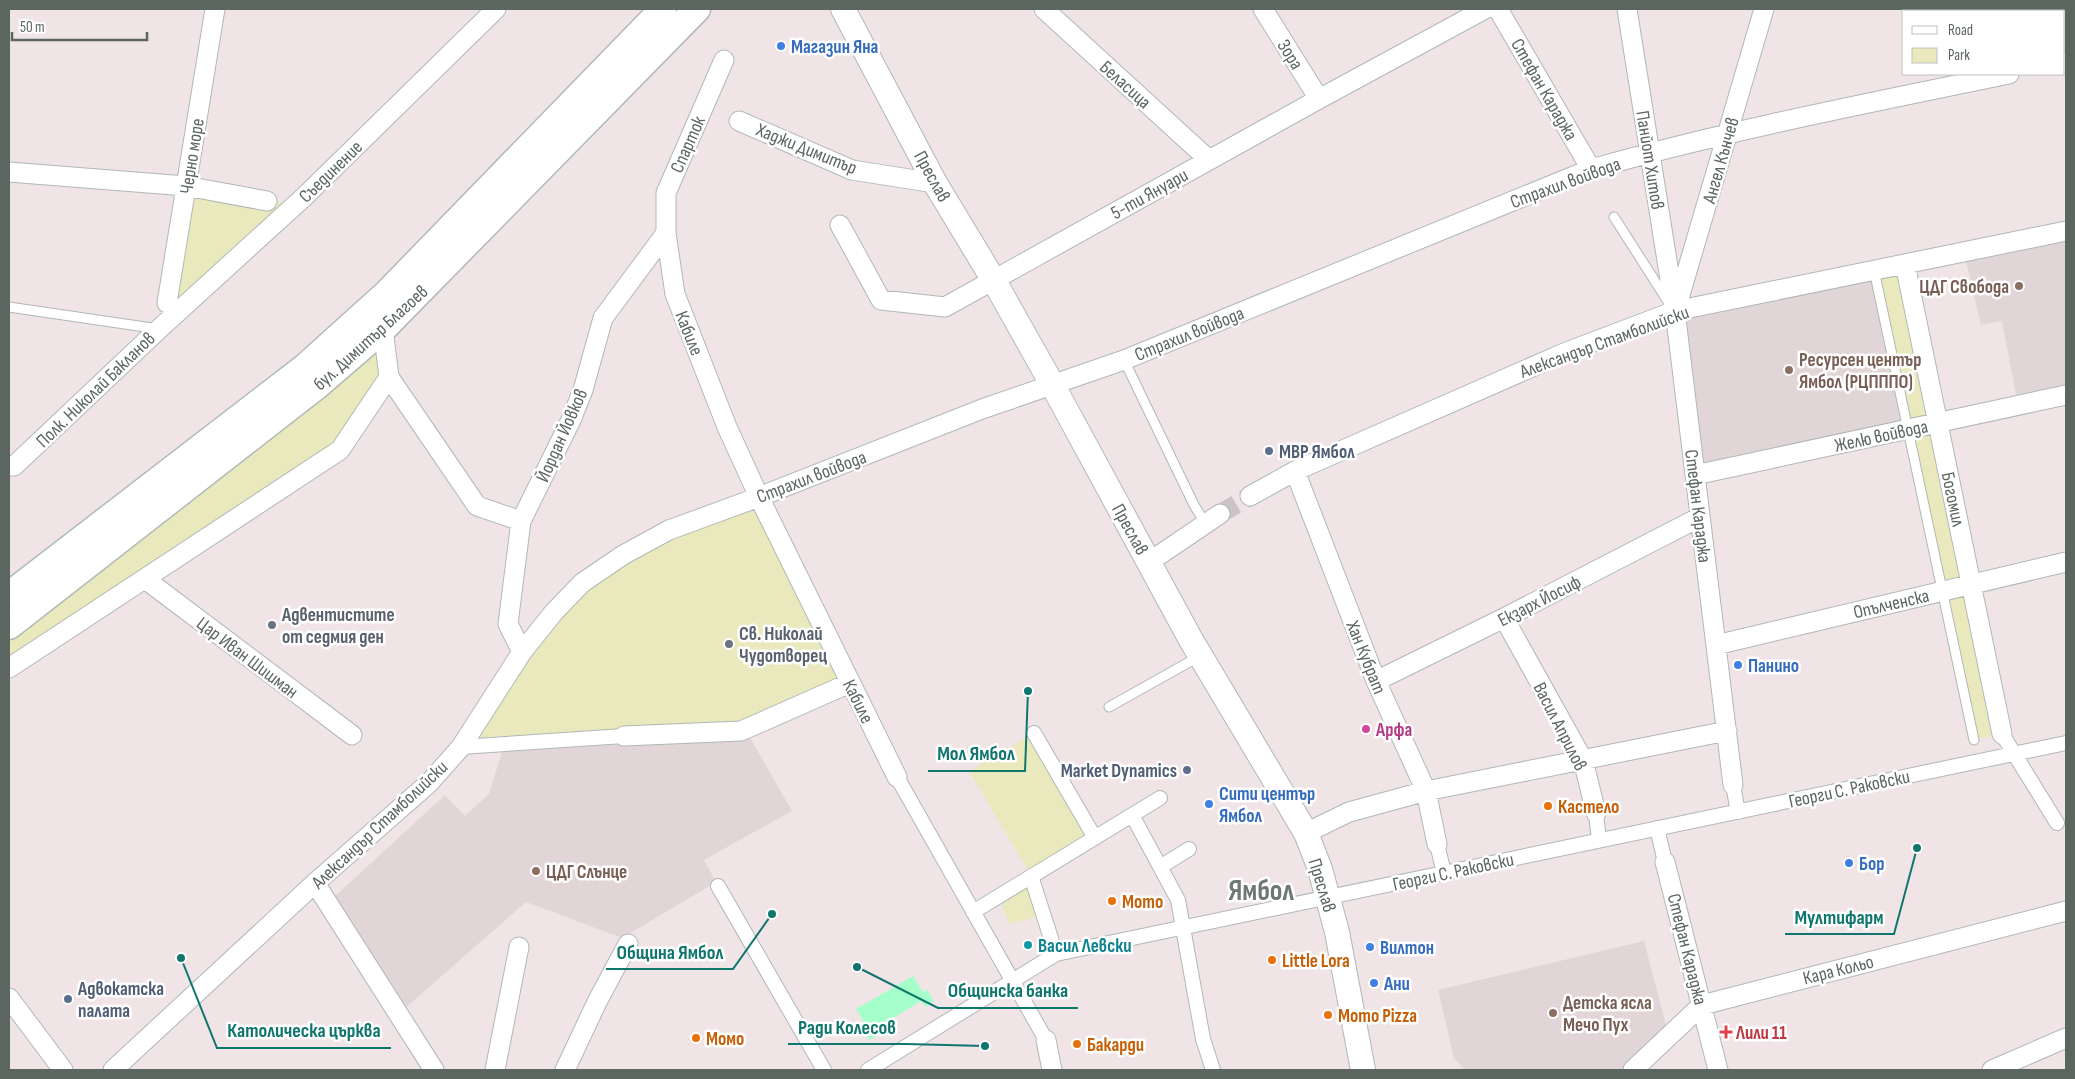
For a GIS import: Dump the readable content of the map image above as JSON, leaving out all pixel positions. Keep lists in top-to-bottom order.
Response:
{
  "streets": {
    "main road": ["бул. Димитър Благоев"],
    "street": [
      "Зора",
      "Беласица",
      "Стефан Караджа",
      "Спарток",
      "Хаджи Димитър",
      "Черно море",
      "Панйот Хитов",
      "Ангел Кънчев",
      "Съединение",
      "Преслав",
      "Страхил войвода",
      "5-ти Януари",
      "Кабиле",
      "Александър Стамболийски",
      "Полк. Николай Бакланов",
      "Йордан Йовков",
      "Желю войвода",
      "Богомил",
      "Екзарх Йосиф",
      "Опълченска",
      "Цар Иван Шишман",
      "Хан Кубрат",
      "Васил Априлов",
      "Георги С. Раковски",
      "Кара Кольо"
    ]
  },
  "crossings": [
    ["Зора", "5-ти Януари"],
    ["Беласица", "5-ти Януари"],
    ["Стефан Караджа", "Панйот Хитов"],
    ["Стефан Караджа", "Ангел Кънчев"],
    ["Стефан Караджа", "Страхил войвода"],
    ["Стефан Караджа", "Александър Стамболийски"],
    ["Стефан Караджа", "Желю войвода"],
    ["Стефан Караджа", "Екзарх Йосиф"],
    ["Стефан Караджа", "Опълченска"],
    ["Стефан Караджа", "Георги С. Раковски"],
    ["Стефан Караджа", "Кара Кольо"],
    ["Спарток", "Кабиле"],
    ["Спарток", "Йордан Йовков"],
    ["Хаджи Димитър", "Преслав"],
    ["Черно море", "Съединение"],
    ["Панйот Хитов", "Ангел Кънчев"],
    ["Панйот Хитов", "Страхил войвода"],
    ["Панйот Хитов", "Александър Стамболийски"],
    ["Ангел Кънчев", "Страхил войвода"],
    ["Ангел Кънчев", "Александър Стамболийски"],
    ["Съединение", "Полк. Николай Бакланов"],
    ["Преслав", "Страхил войвода"],
    ["Преслав", "5-ти Януари"],
    ["Преслав", "Георги С. Раковски"],
    ["Страхил войвода", "Кабиле"],
    ["Страхил войвода", "Александър Стамболийски"],
    ["Страхил войвода", "Йордан Йовков"],
    ["Кабиле", "Александър Стамболийски"],
    ["Кабиле", "Йордан Йовков"],
    ["Кабиле", "Георги С. Раковски"],
    ["Александър Стамболийски", "Богомил"],
    ["Александър Стамболийски", "Хан Кубрат"],
    ["Желю войвода", "Богомил"],
    ["Богомил", "Опълченска"],
    ["Екзарх Йосиф", "Хан Кубрат"],
    ["Екзарх Йосиф", "Васил Априлов"],
    ["Хан Кубрат", "Георги С. Раковски"],
    ["Васил Априлов", "Георги С. Раковски"]
  ],
  "districts": ["Ямбол"],
  "places": {
    "other": [
      "Магазин Яна",
      "ЦДГ Свобода",
      "Ресурсен център Ямбол (РЦПППО)",
      "МВР Ямбол",
      "Адвентистите от седмия ден",
      "Св. Николай Чудотворец",
      "Панино",
      "Мол Ямбол",
      "Арфа",
      "Market Dynamics",
      "Сити център Ямбол",
      "Кастело",
      "Мултифарм",
      "Бор",
      "ЦДГ Слънце",
      "Momo",
      "Община Ямбол",
      "Васил Левски",
      "Вилтон",
      "Католическа църква",
      "Little Lora",
      "Общинска банка",
      "Ани",
      "Адвокатска палата",
      "Детска ясла Мечо Пух",
      "Momo Pizza",
      "Момо",
      "Бакарди",
      "Ради Колесов"
    ],
    "health": ["Лили 11"]
  },
  "legend": ["Road", "Park"],
  "scale_bar": "50 m"
}
